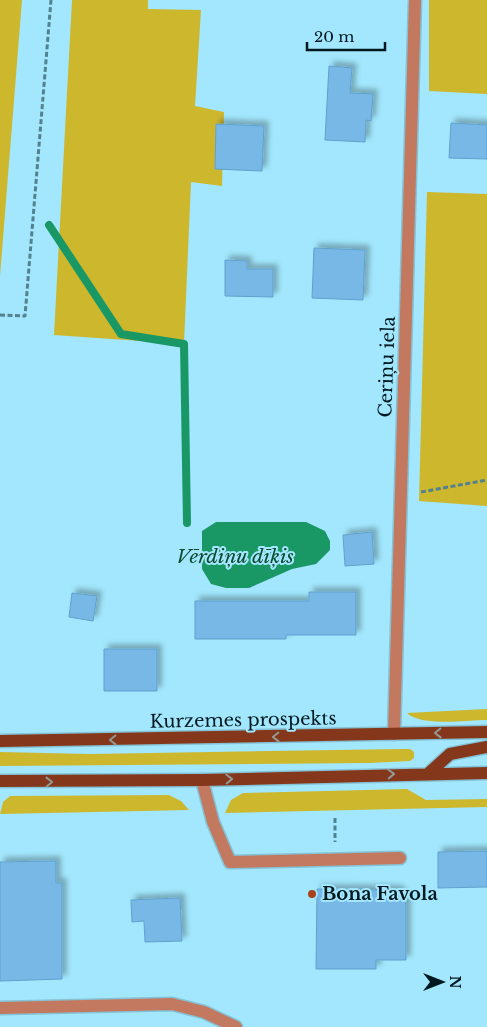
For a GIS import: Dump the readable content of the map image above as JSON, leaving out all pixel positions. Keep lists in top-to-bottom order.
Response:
{
  "streets": {
    "main road": ["Kurzemes prospekts"],
    "street": ["Ceriņu iela"]
  },
  "crossings": [
    ["Ceriņu iela", "Kurzemes prospekts"]
  ],
  "water": ["Vērdiņu dīķis"],
  "places": ["Bona Favola"],
  "scale_bar": "20 m",
  "north": "right"
}
